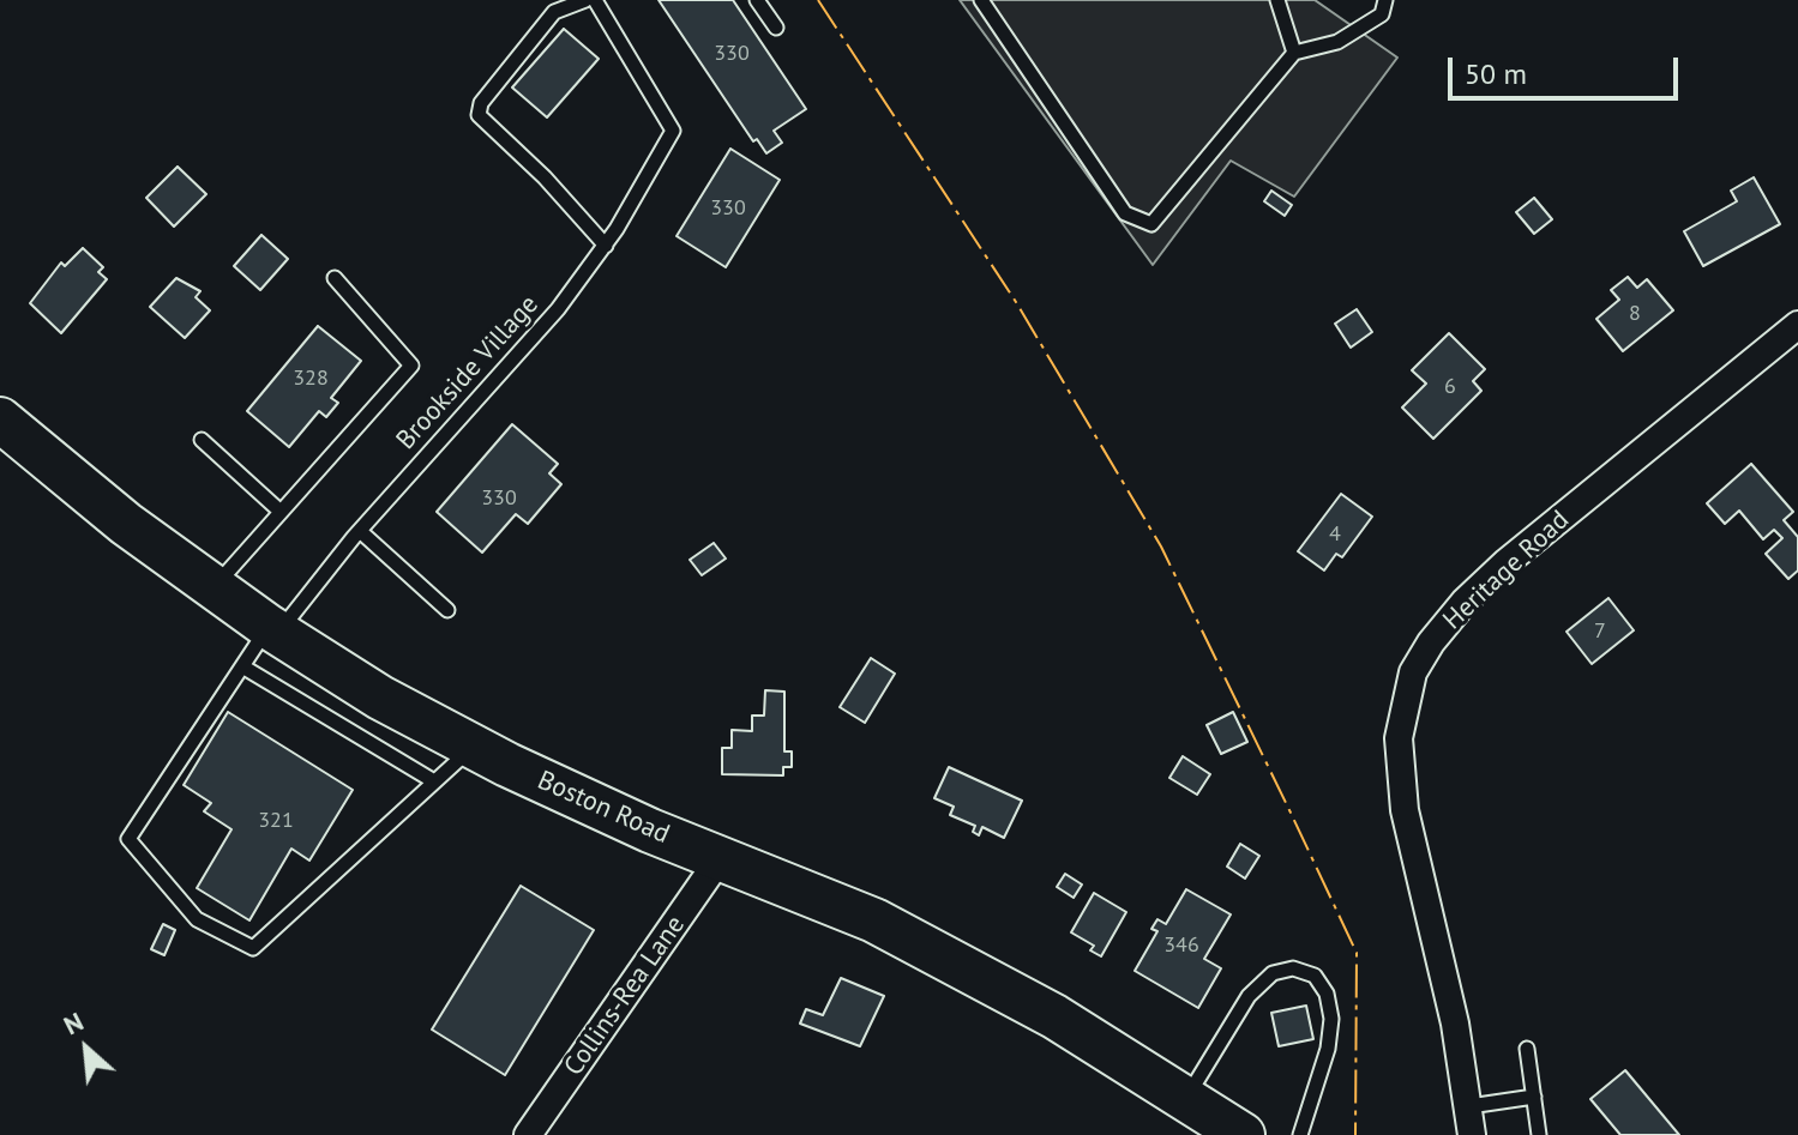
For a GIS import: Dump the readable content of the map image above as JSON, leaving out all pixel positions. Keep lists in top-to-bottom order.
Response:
{
  "streets": {
    "main road": ["Boston Road"],
    "street": ["Heritage Road", "Collins-Rea Lane"],
    "lane": ["Brookside Village"]
  },
  "crossings": [
    ["Brookside Village", "Boston Road"],
    ["Boston Road", "Collins-Rea Lane"]
  ],
  "house_numbers": [
    "330",
    "330",
    "8",
    "328",
    "6",
    "330",
    "4",
    "7",
    "321",
    "346"
  ],
  "scale_bar": "50 m",
  "north": "top left"
}
